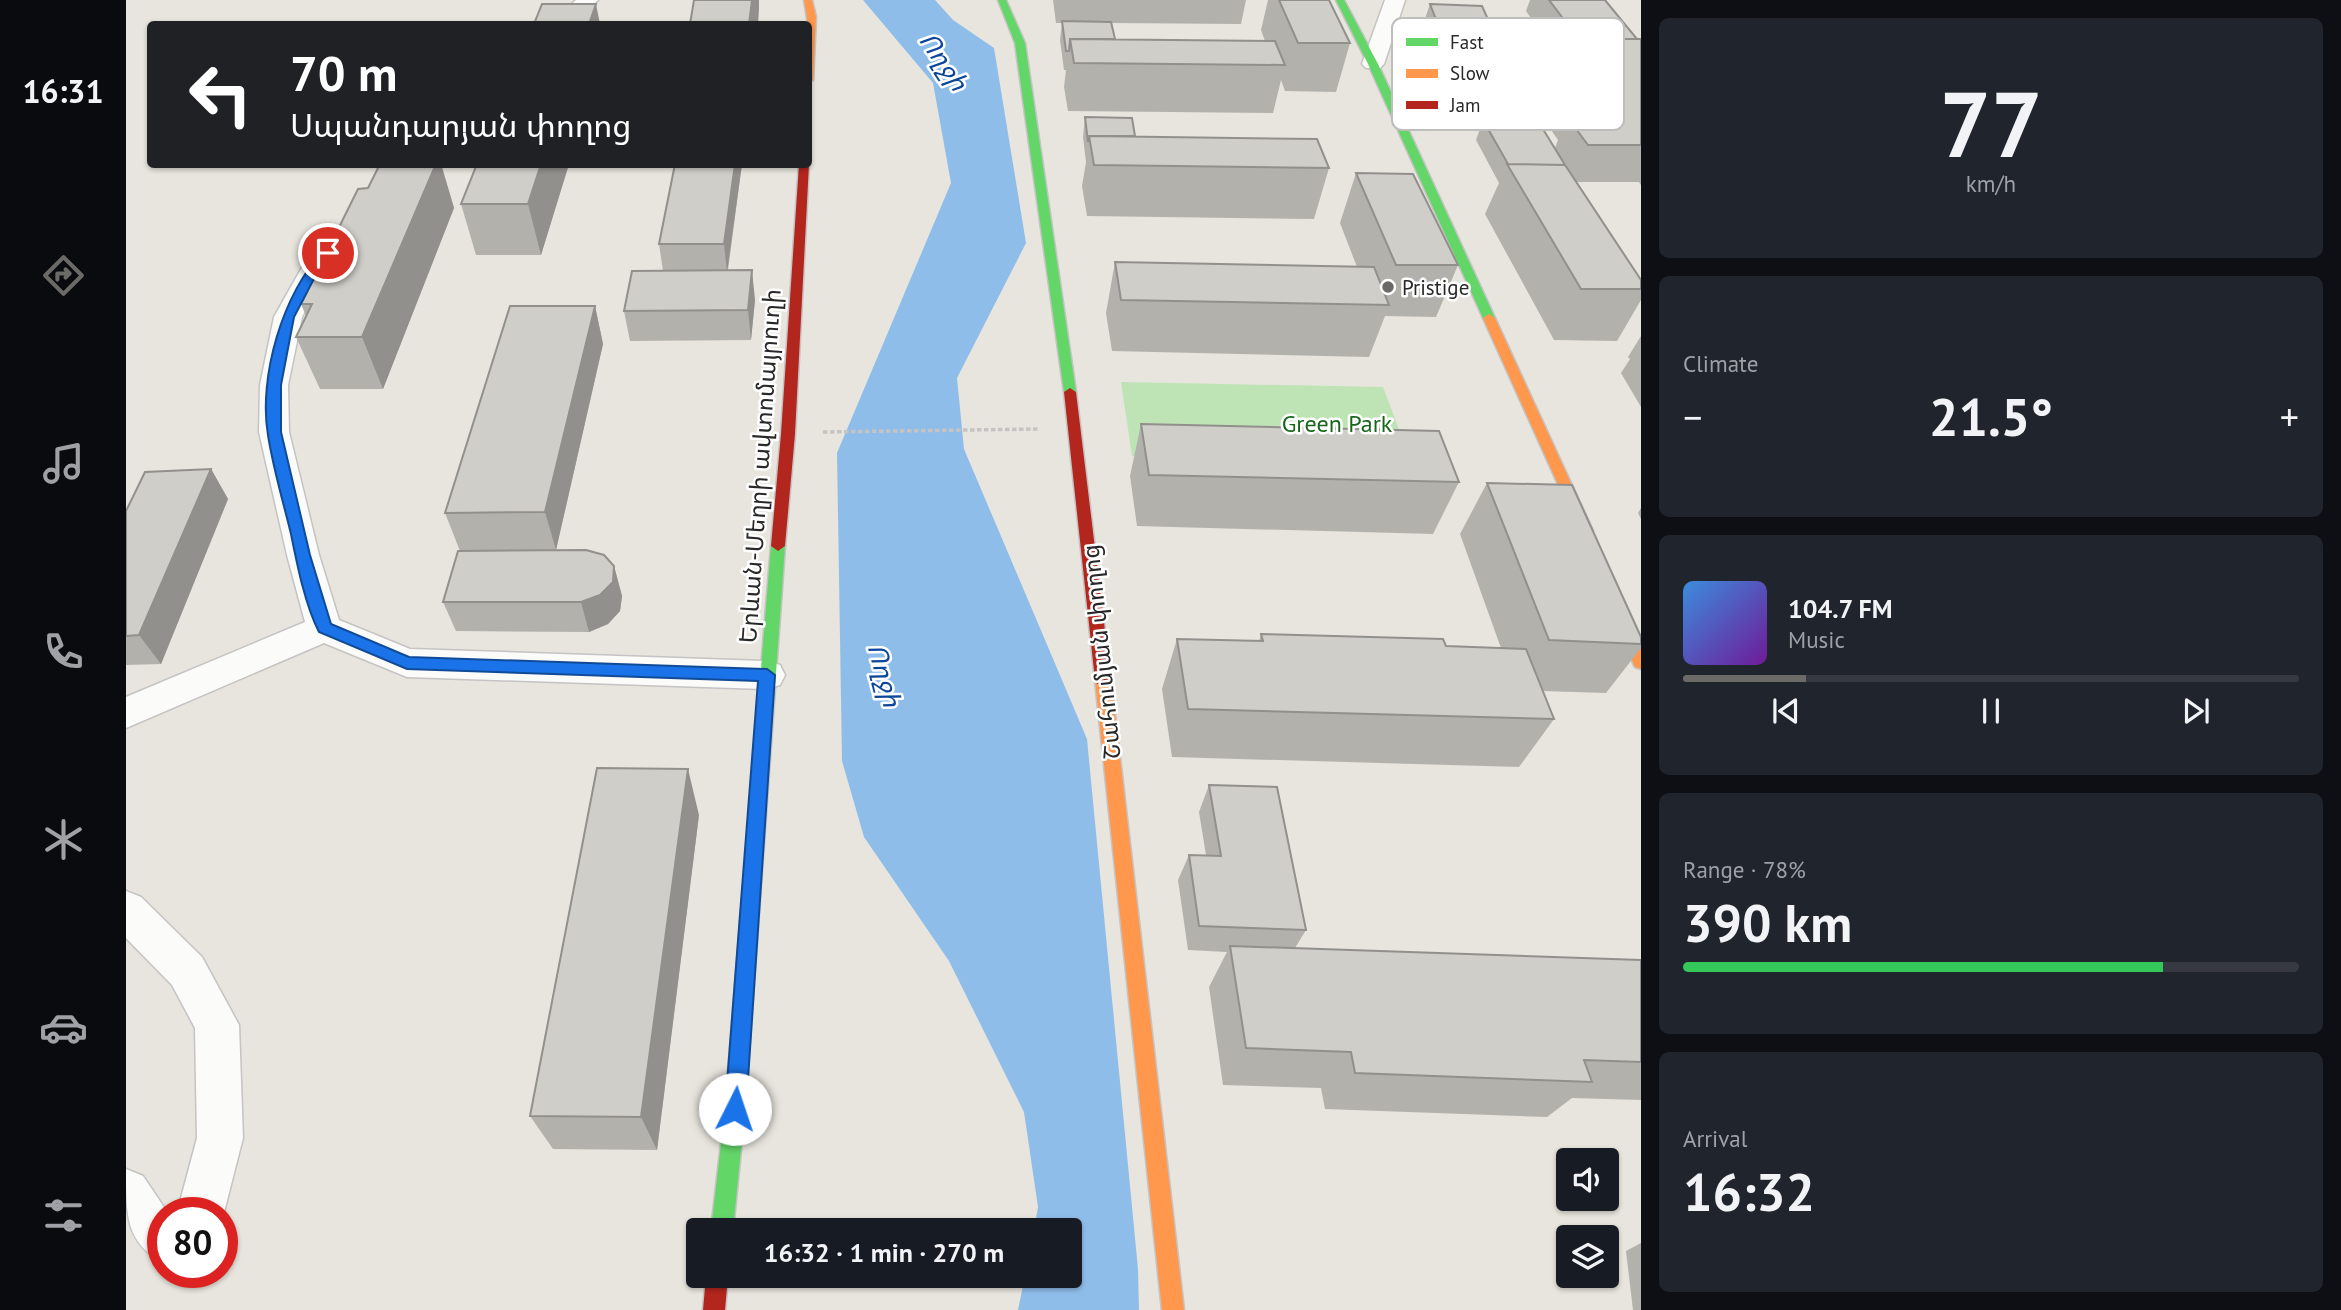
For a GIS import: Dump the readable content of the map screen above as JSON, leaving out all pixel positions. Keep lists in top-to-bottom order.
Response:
{
  "streets": {
    "main road": ["Երևան-Մեղրի ավտոմայրուղի", "Շահումյան փողոց"]
  },
  "water": ["Ողջի"],
  "parks": ["Green Park"],
  "places": ["Pristige"],
  "legend": ["Fast", "Slow", "Jam"],
  "page": {
    "tabs": "16:31",
    "tile": [
      ["77", "km/h"],
      "Climate",
      ["Range · 78%", "390 km"],
      ["Arrival", "16:32"]
    ],
    "turn": ["70 m", "Սպանդարյան փողոց"],
    "heat": ["−", "21.5°", "+"],
    "song": ["104.7 FM", "Music"],
    "limit": "80",
    "trip": "16:32 · 1 min · 270 m"
  }
}
